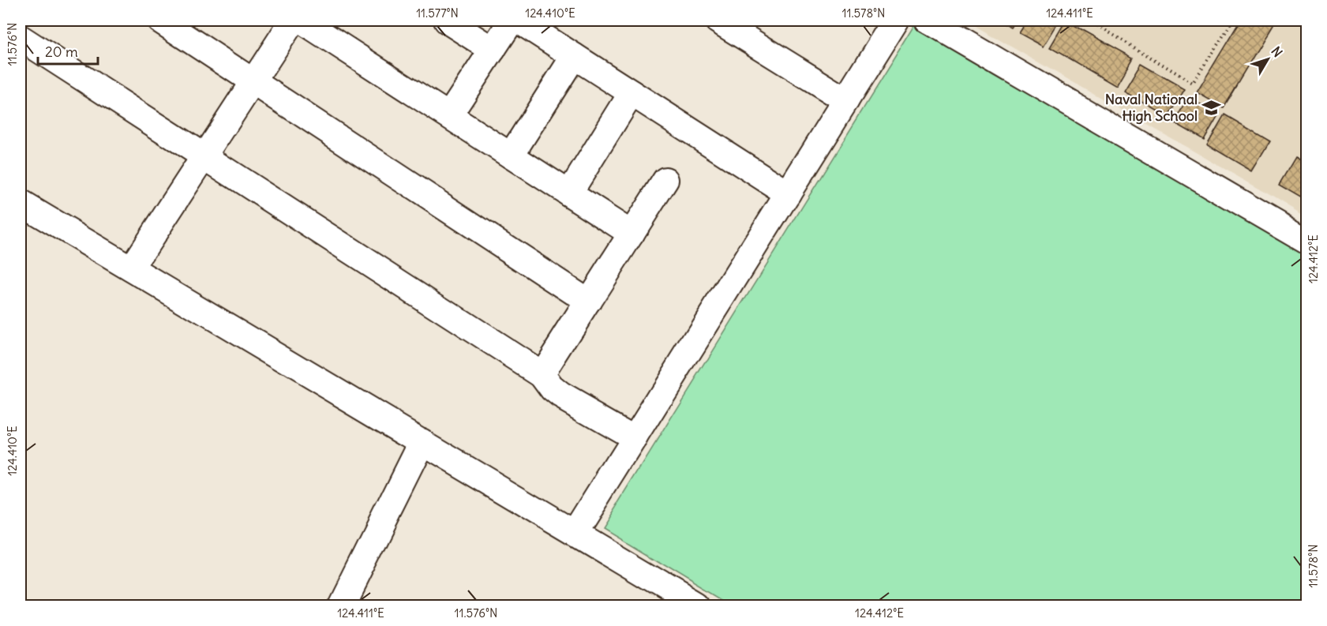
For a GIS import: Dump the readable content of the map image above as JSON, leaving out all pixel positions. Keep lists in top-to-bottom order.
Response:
{
  "places": {
    "school or university": ["Naval National High School"]
  },
  "scale_bar": "20 m",
  "north": "top right",
  "coordinates": [
    "11.577°N",
    "124.410°E",
    "11.578°N",
    "124.411°E",
    "11.576°N",
    "124.412°E"
  ]
}
